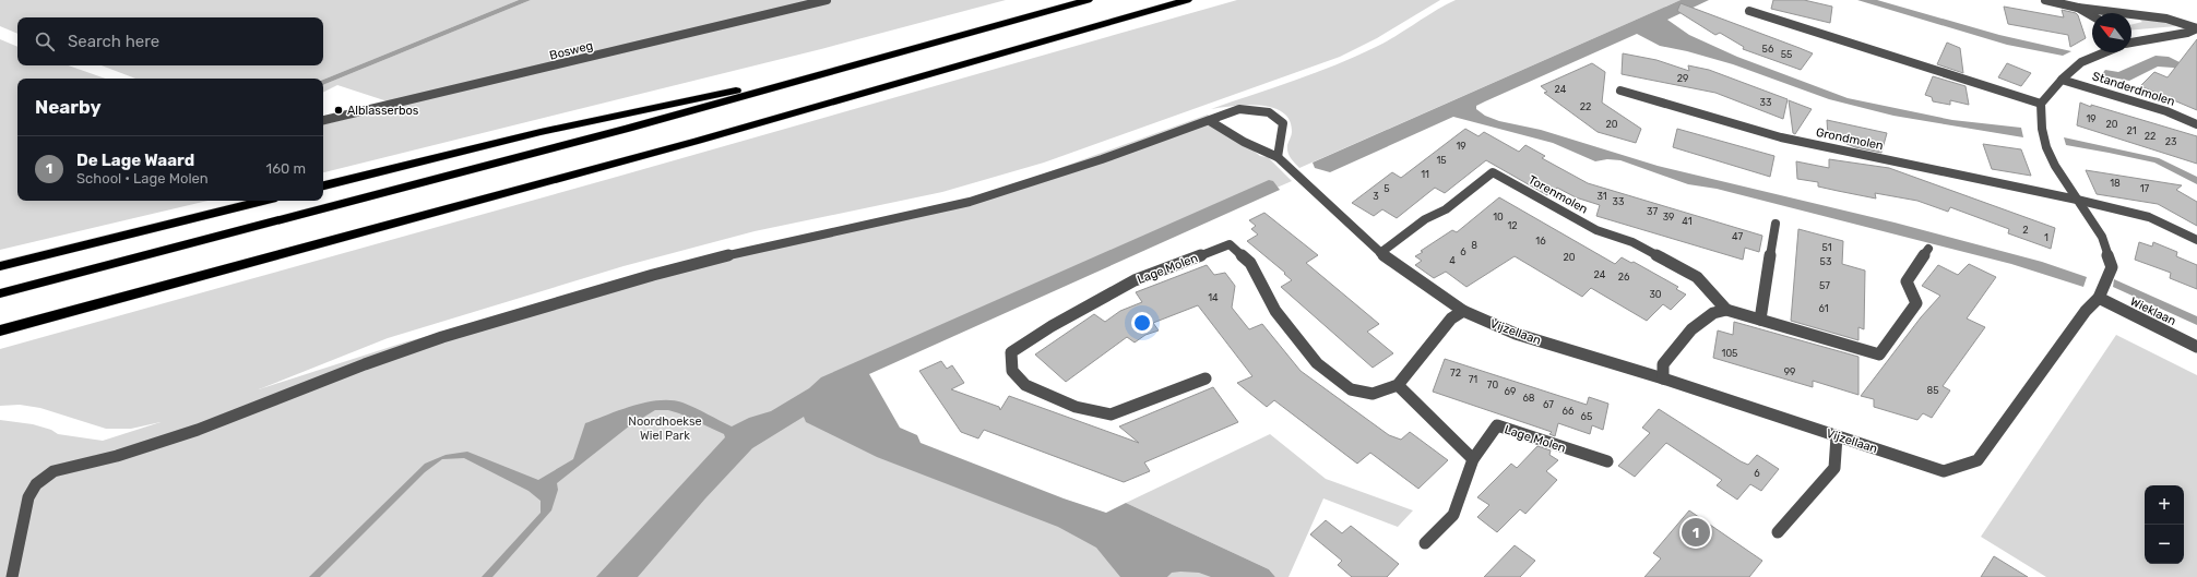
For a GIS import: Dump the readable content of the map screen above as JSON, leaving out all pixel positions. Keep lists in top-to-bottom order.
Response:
{
  "streets": {
    "street": [
      "Bosweg",
      "Standerdmolen",
      "Grondmolen",
      "Torenmolen",
      "Lage Molen",
      "Wieklaan",
      "Vijzellaan"
    ]
  },
  "crossings": [
    ["Grondmolen", "Vijzellaan"],
    ["Torenmolen", "Vijzellaan"],
    ["Wieklaan", "Vijzellaan"]
  ],
  "parks": ["Noordhoekse Wiel Park"],
  "places": ["Alblasserbos"],
  "house_numbers": [
    "56",
    "55",
    "29",
    "24",
    "33",
    "22",
    "19",
    "20",
    "20",
    "21",
    "22",
    "23",
    "19",
    "15",
    "11",
    "18",
    "5",
    "17",
    "3",
    "31",
    "33",
    "37",
    "10",
    "39",
    "41",
    "12",
    "2",
    "47",
    "1",
    "16",
    "8",
    "51",
    "6",
    "20",
    "4",
    "53",
    "24",
    "26",
    "57",
    "30",
    "14",
    "61",
    "105",
    "99",
    "72",
    "71",
    "70",
    "85",
    "69",
    "68",
    "67",
    "66",
    "65",
    "6"
  ],
  "north": "top left",
  "page": {
    "search": "Search here",
    "heading": "Nearby",
    "list": [
      {
        "mark": "1",
        "name": "De Lage Waard",
        "note": "School · Lage Molen",
        "value": "160 m"
      }
    ],
    "map_buttons": ["+", "−"],
    "pins": "1"
  }
}
